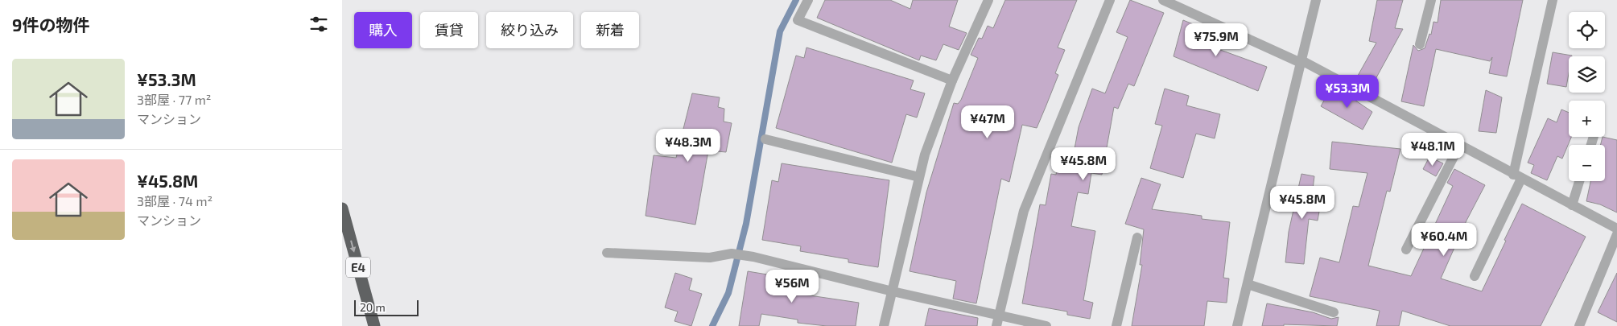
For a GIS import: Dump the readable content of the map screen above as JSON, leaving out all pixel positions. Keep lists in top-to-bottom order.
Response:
{
  "streets": {
    "highway": ["E4"]
  },
  "scale_bar": "20 m",
  "page": {
    "heading": "9件の物件",
    "map_buttons": ["+", "−"],
    "chip": [
      "購入",
      "賃貸",
      "絞り込み",
      "新着"
    ],
    "price": [
      "¥75.9M",
      "¥53.3M",
      "¥47M",
      "¥48.3M",
      "¥48.1M",
      "¥45.8M",
      "¥45.8M",
      "¥60.4M",
      "¥56M"
    ],
    "list": [
      {
        "name": "¥53.3M",
        "note": "3部屋 · 77 m² · マンション"
      },
      {
        "name": "¥45.8M",
        "note": "3部屋 · 74 m² · マンション"
      }
    ],
    "scale": "20 m"
  }
}
